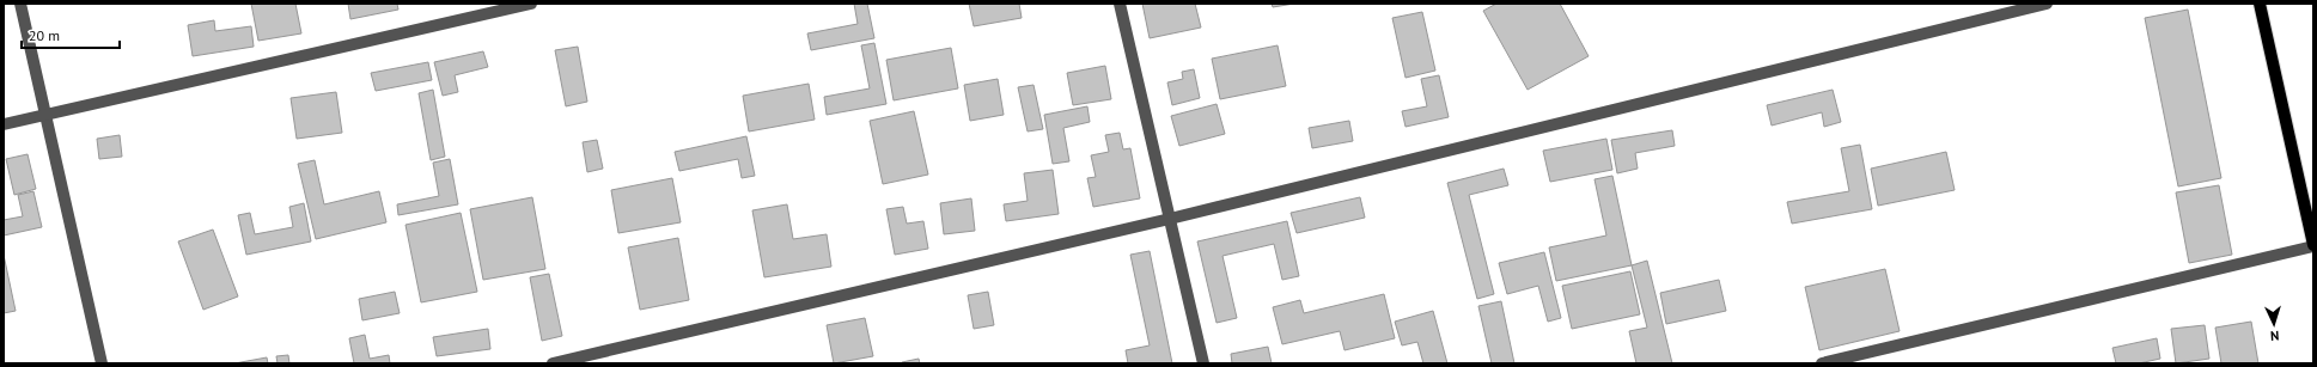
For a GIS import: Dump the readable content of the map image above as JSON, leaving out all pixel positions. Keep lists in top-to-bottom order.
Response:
{
  "scale_bar": "20 m",
  "north": "bottom"
}
